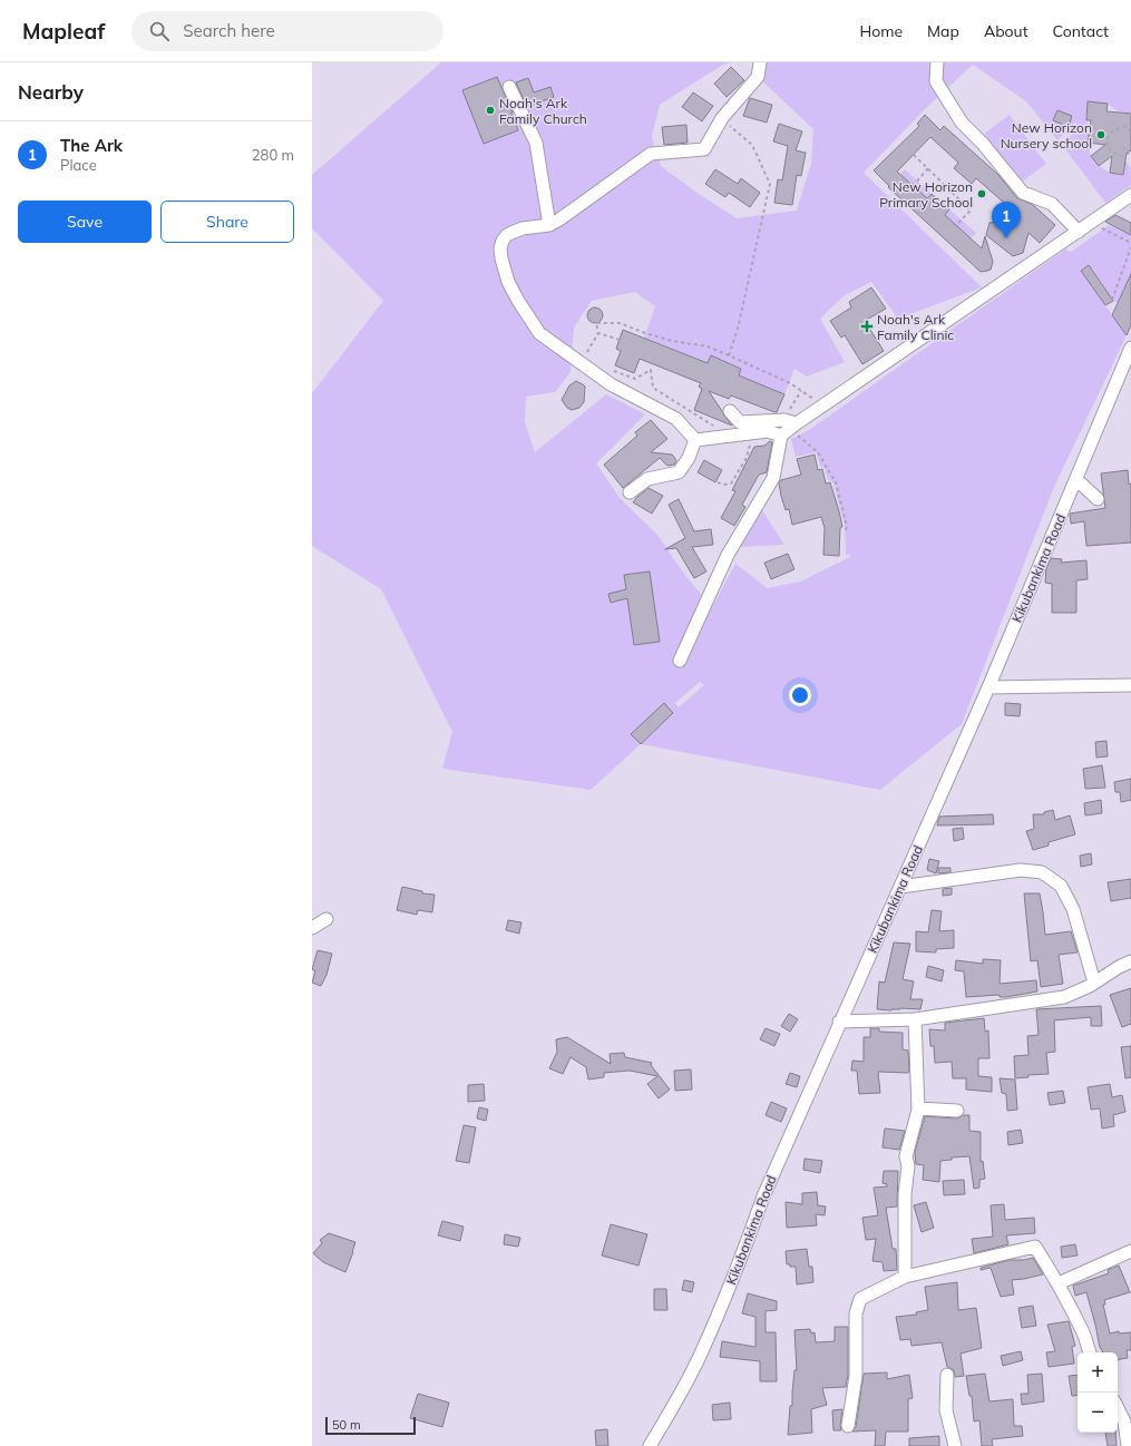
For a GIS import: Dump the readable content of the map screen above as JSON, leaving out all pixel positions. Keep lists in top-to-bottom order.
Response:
{
  "streets": {
    "street": ["Kikubankima Road"]
  },
  "places": {
    "other": ["Noah's Ark Family Church", "New Horizon Nursery school", "New Horizon Primary School"],
    "health": ["Noah's Ark Family Clinic"]
  },
  "scale_bar": "50 m",
  "page": {
    "header": "Mapleaf",
    "search": "Search here",
    "nav": [
      "Home",
      "Map",
      "About",
      "Contact"
    ],
    "heading": "Nearby",
    "list": [
      {
        "mark": "1",
        "name": "The Ark",
        "note": "Place",
        "value": "280 m"
      }
    ],
    "buttons": ["Save", "Share"],
    "pins": "1",
    "map_buttons": ["+", "−"],
    "scale": "50 m"
  }
}
